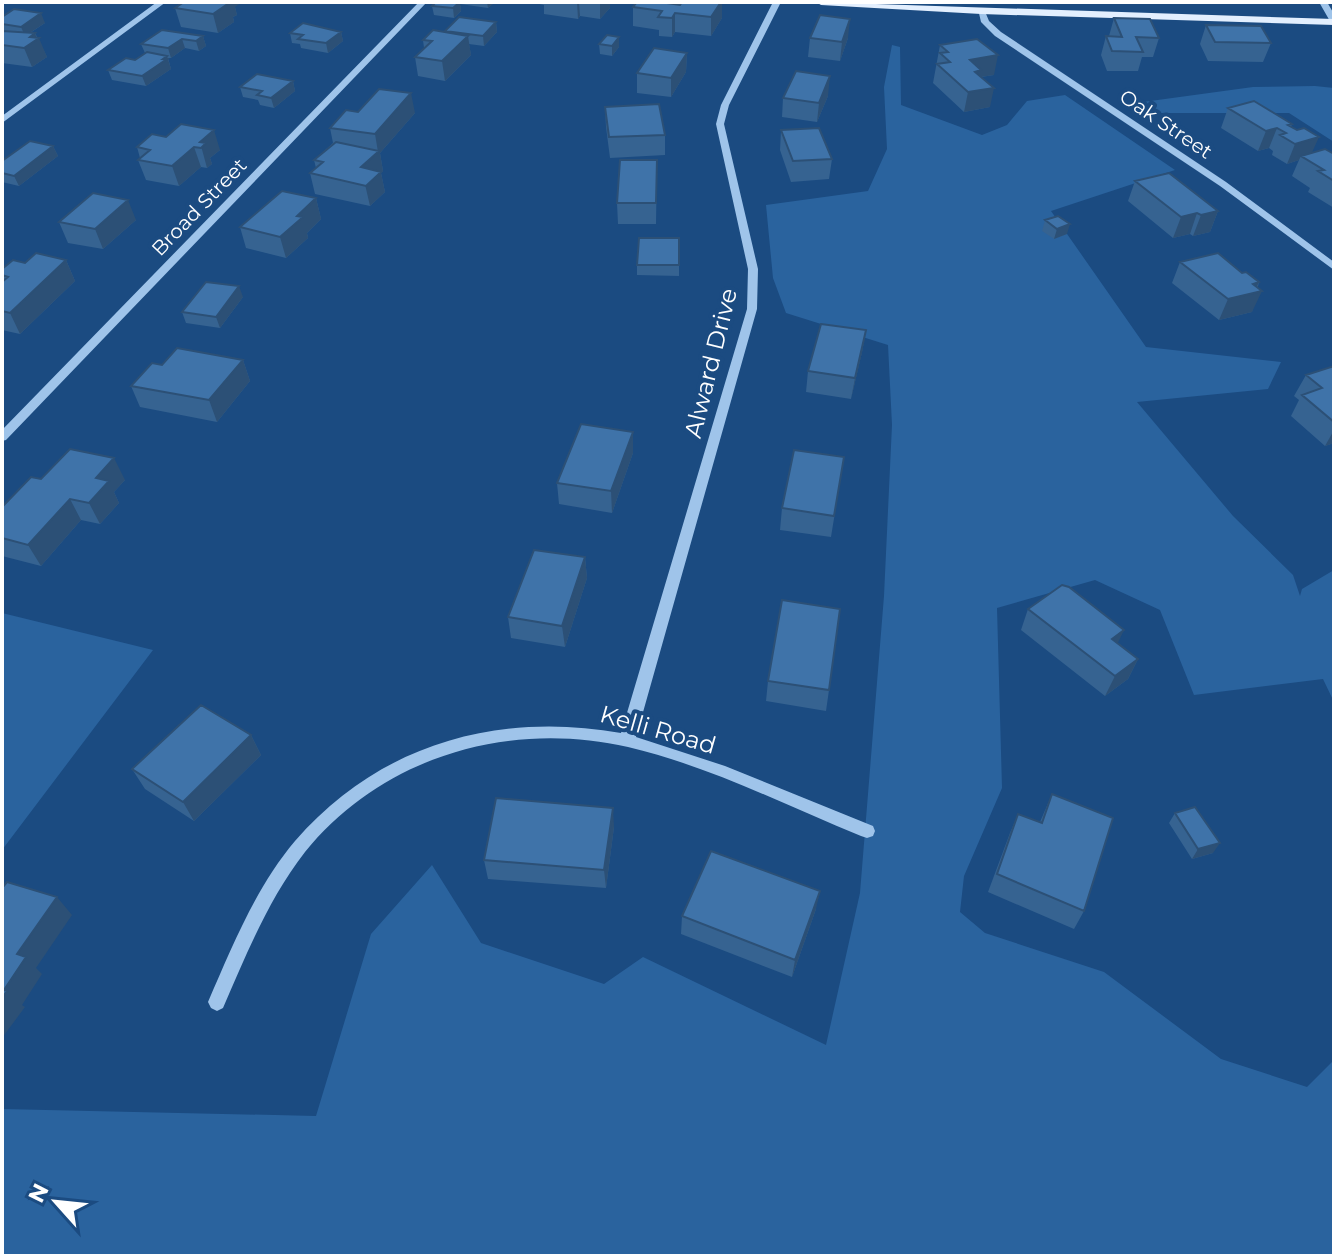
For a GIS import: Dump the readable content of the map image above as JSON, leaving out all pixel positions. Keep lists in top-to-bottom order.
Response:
{
  "streets": {
    "street": [
      "Oak Street",
      "Broad Street",
      "Alward Drive",
      "Kelli Road"
    ]
  },
  "crossings": [
    ["Alward Drive", "Kelli Road"]
  ],
  "north": "top left"
}
